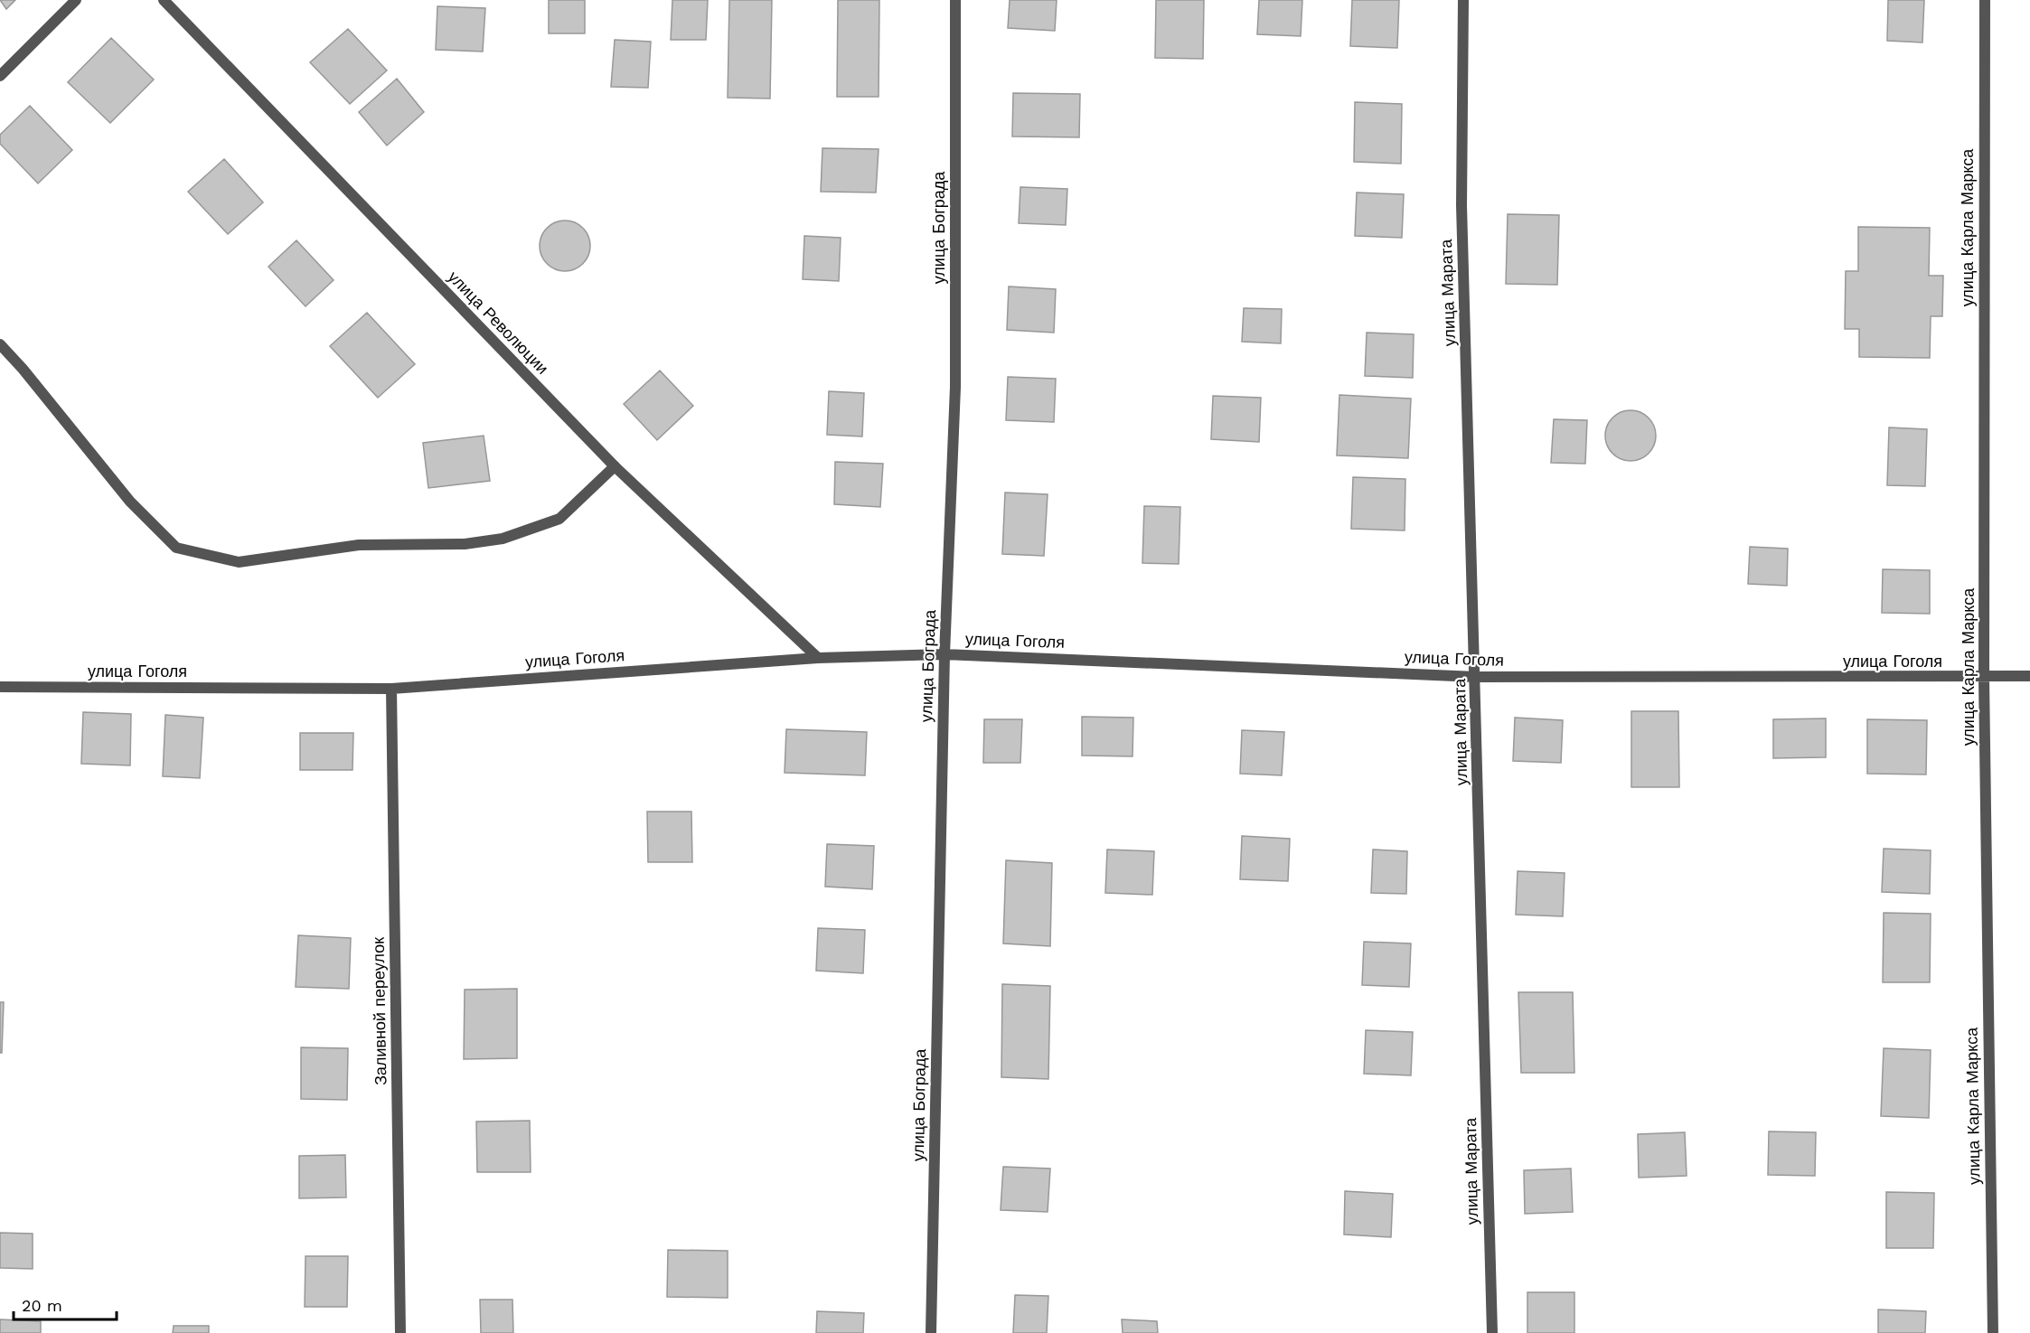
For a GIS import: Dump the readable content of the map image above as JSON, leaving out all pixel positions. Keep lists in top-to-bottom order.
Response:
{
  "streets": {
    "street": [
      "улица Бограда",
      "улица Карла Маркса",
      "улица Марата",
      "улица Революции",
      "улица Гоголя",
      "Заливной переулок"
    ]
  },
  "crossings": [
    ["улица Бограда", "улица Гоголя"],
    ["улица Карла Маркса", "улица Гоголя"],
    ["улица Марата", "улица Гоголя"],
    ["улица Революции", "улица Гоголя"],
    ["улица Гоголя", "Заливной переулок"]
  ],
  "scale_bar": "20 m"
}
